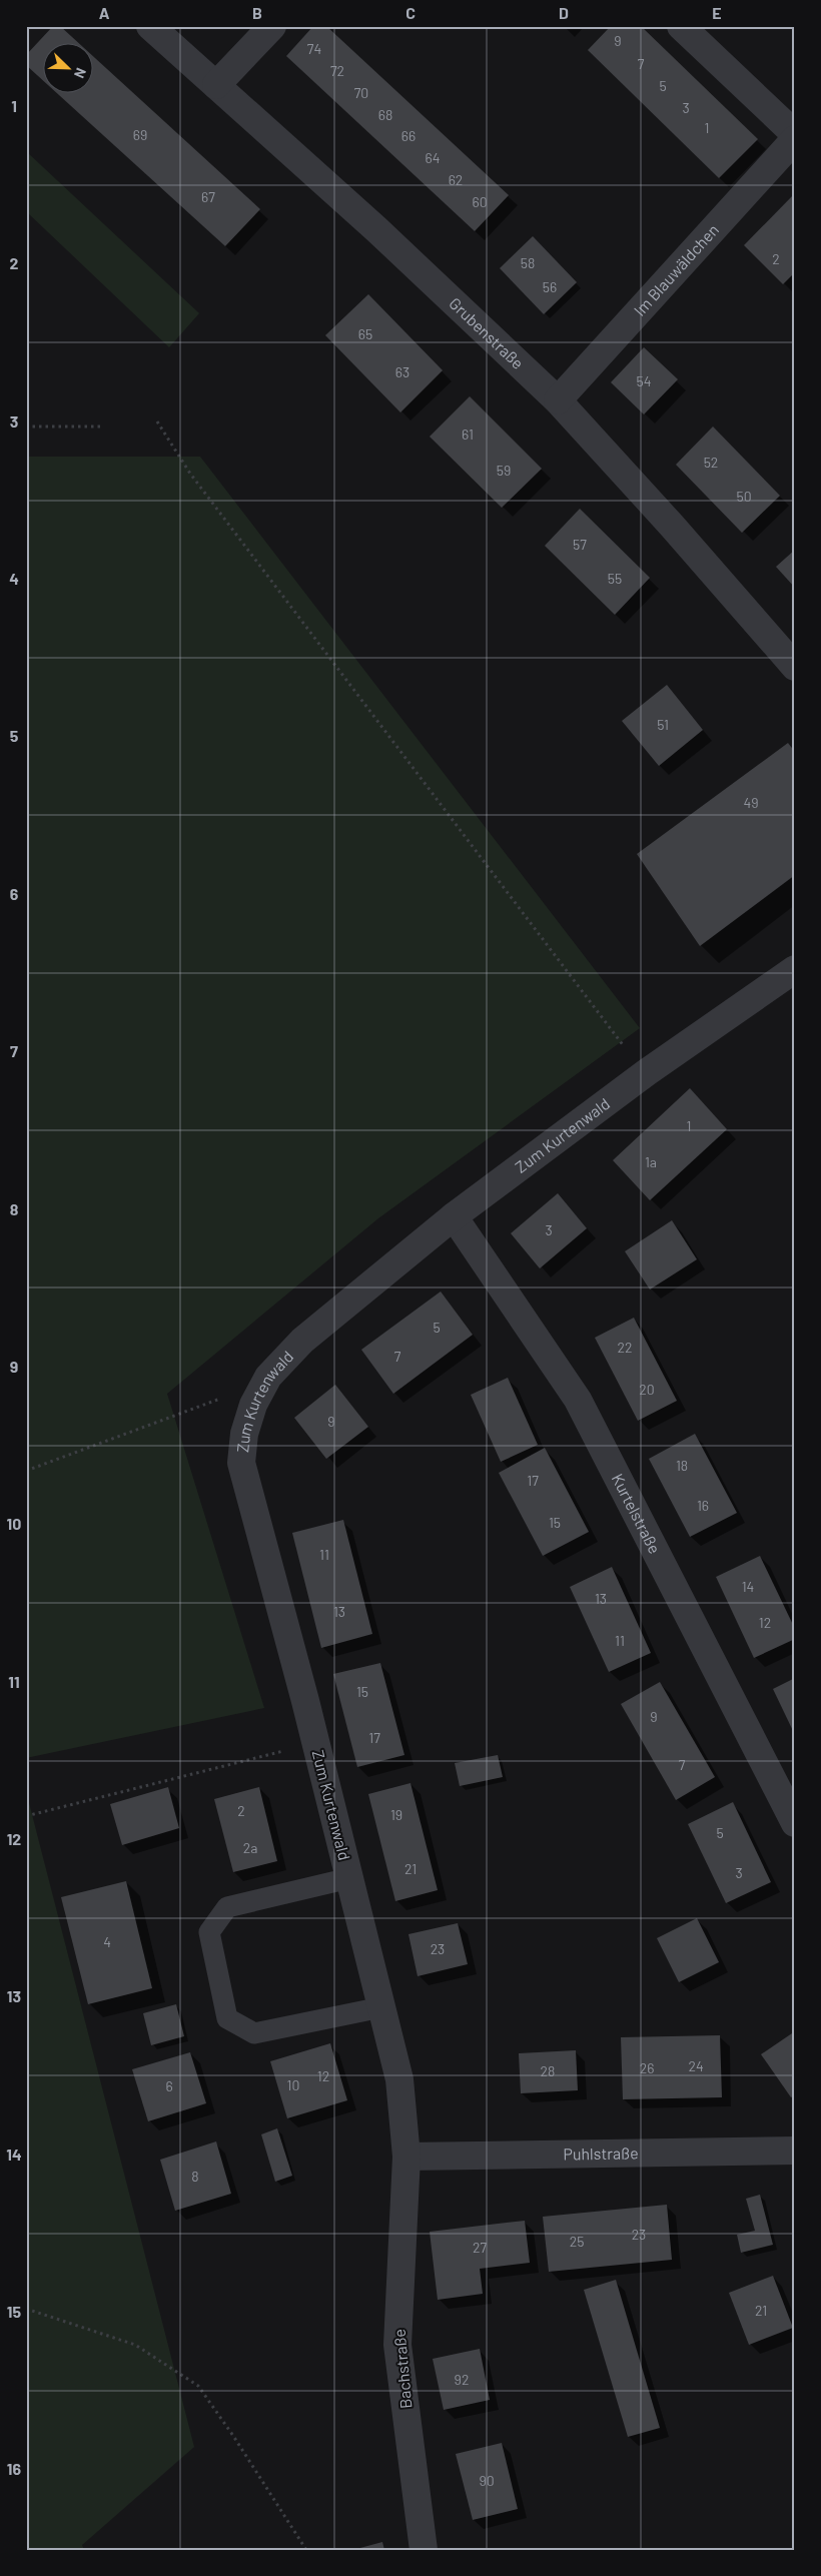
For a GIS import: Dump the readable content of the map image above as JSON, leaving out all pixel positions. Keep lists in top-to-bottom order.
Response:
{
  "streets": {
    "street": [
      "Im Blauwäldchen",
      "Grubenstraße",
      "Zum Kurtenwald",
      "Kurtelstraße",
      "Puhlstraße",
      "Bachstraße"
    ]
  },
  "crossings": [
    ["Im Blauwäldchen", "Grubenstraße"],
    ["Zum Kurtenwald", "Kurtelstraße"],
    ["Zum Kurtenwald", "Puhlstraße"],
    ["Zum Kurtenwald", "Bachstraße"],
    ["Puhlstraße", "Bachstraße"]
  ],
  "house_numbers": [
    "9",
    "74",
    "7",
    "72",
    "5",
    "70",
    "3",
    "68",
    "1",
    "69",
    "66",
    "64",
    "62",
    "67",
    "60",
    "2",
    "58",
    "56",
    "65",
    "63",
    "54",
    "61",
    "52",
    "59",
    "50",
    "57",
    "55",
    "51",
    "49",
    "1",
    "1a",
    "3",
    "5",
    "22",
    "7",
    "20",
    "9",
    "18",
    "17",
    "16",
    "15",
    "11",
    "14",
    "13",
    "13",
    "12",
    "11",
    "15",
    "9",
    "17",
    "7",
    "2",
    "19",
    "5",
    "2a",
    "21",
    "3",
    "4",
    "23",
    "24",
    "26",
    "28",
    "12",
    "10",
    "6",
    "8",
    "23",
    "25",
    "27",
    "21",
    "92",
    "90"
  ],
  "north": "bottom right",
  "grid": {
    "columns": [
      "A",
      "B",
      "C",
      "D",
      "E"
    ],
    "rows": [
      "1",
      "2",
      "3",
      "4",
      "5",
      "6",
      "7",
      "8",
      "9",
      "10",
      "11",
      "12",
      "13",
      "14",
      "15",
      "16"
    ]
  }
}
